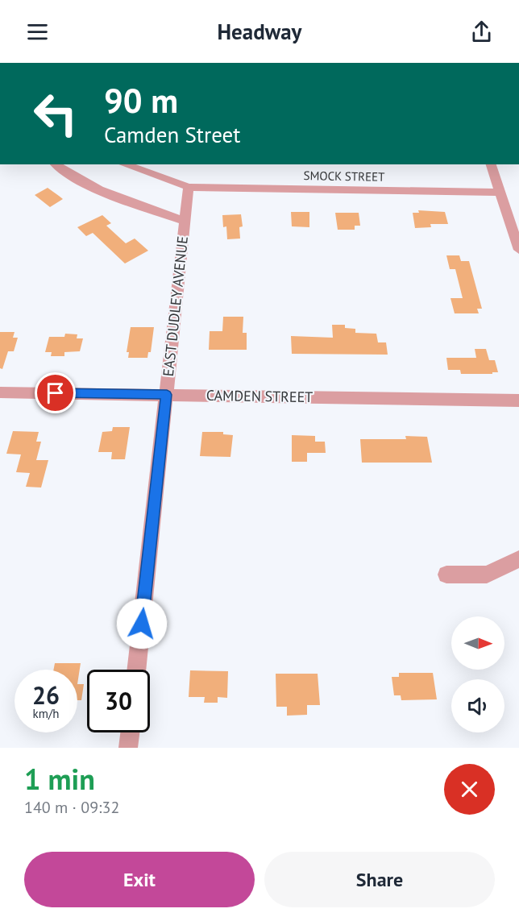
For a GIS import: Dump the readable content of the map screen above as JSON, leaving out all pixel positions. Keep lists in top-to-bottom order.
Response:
{
  "streets": {
    "street": ["SMOCK STREET", "EAST DUDLEY AVENUE", "CAMDEN STREET"]
  },
  "crossings": [
    ["SMOCK STREET", "EAST DUDLEY AVENUE"],
    ["EAST DUDLEY AVENUE", "CAMDEN STREET"]
  ],
  "north": "right",
  "page": {
    "header": "Headway",
    "turn": ["90 m", "Camden Street"],
    "speed": "26 km/h",
    "limit": "30",
    "heading": ["1 min", "140 m · 09:32"],
    "buttons": ["Exit", "Share"]
  }
}
